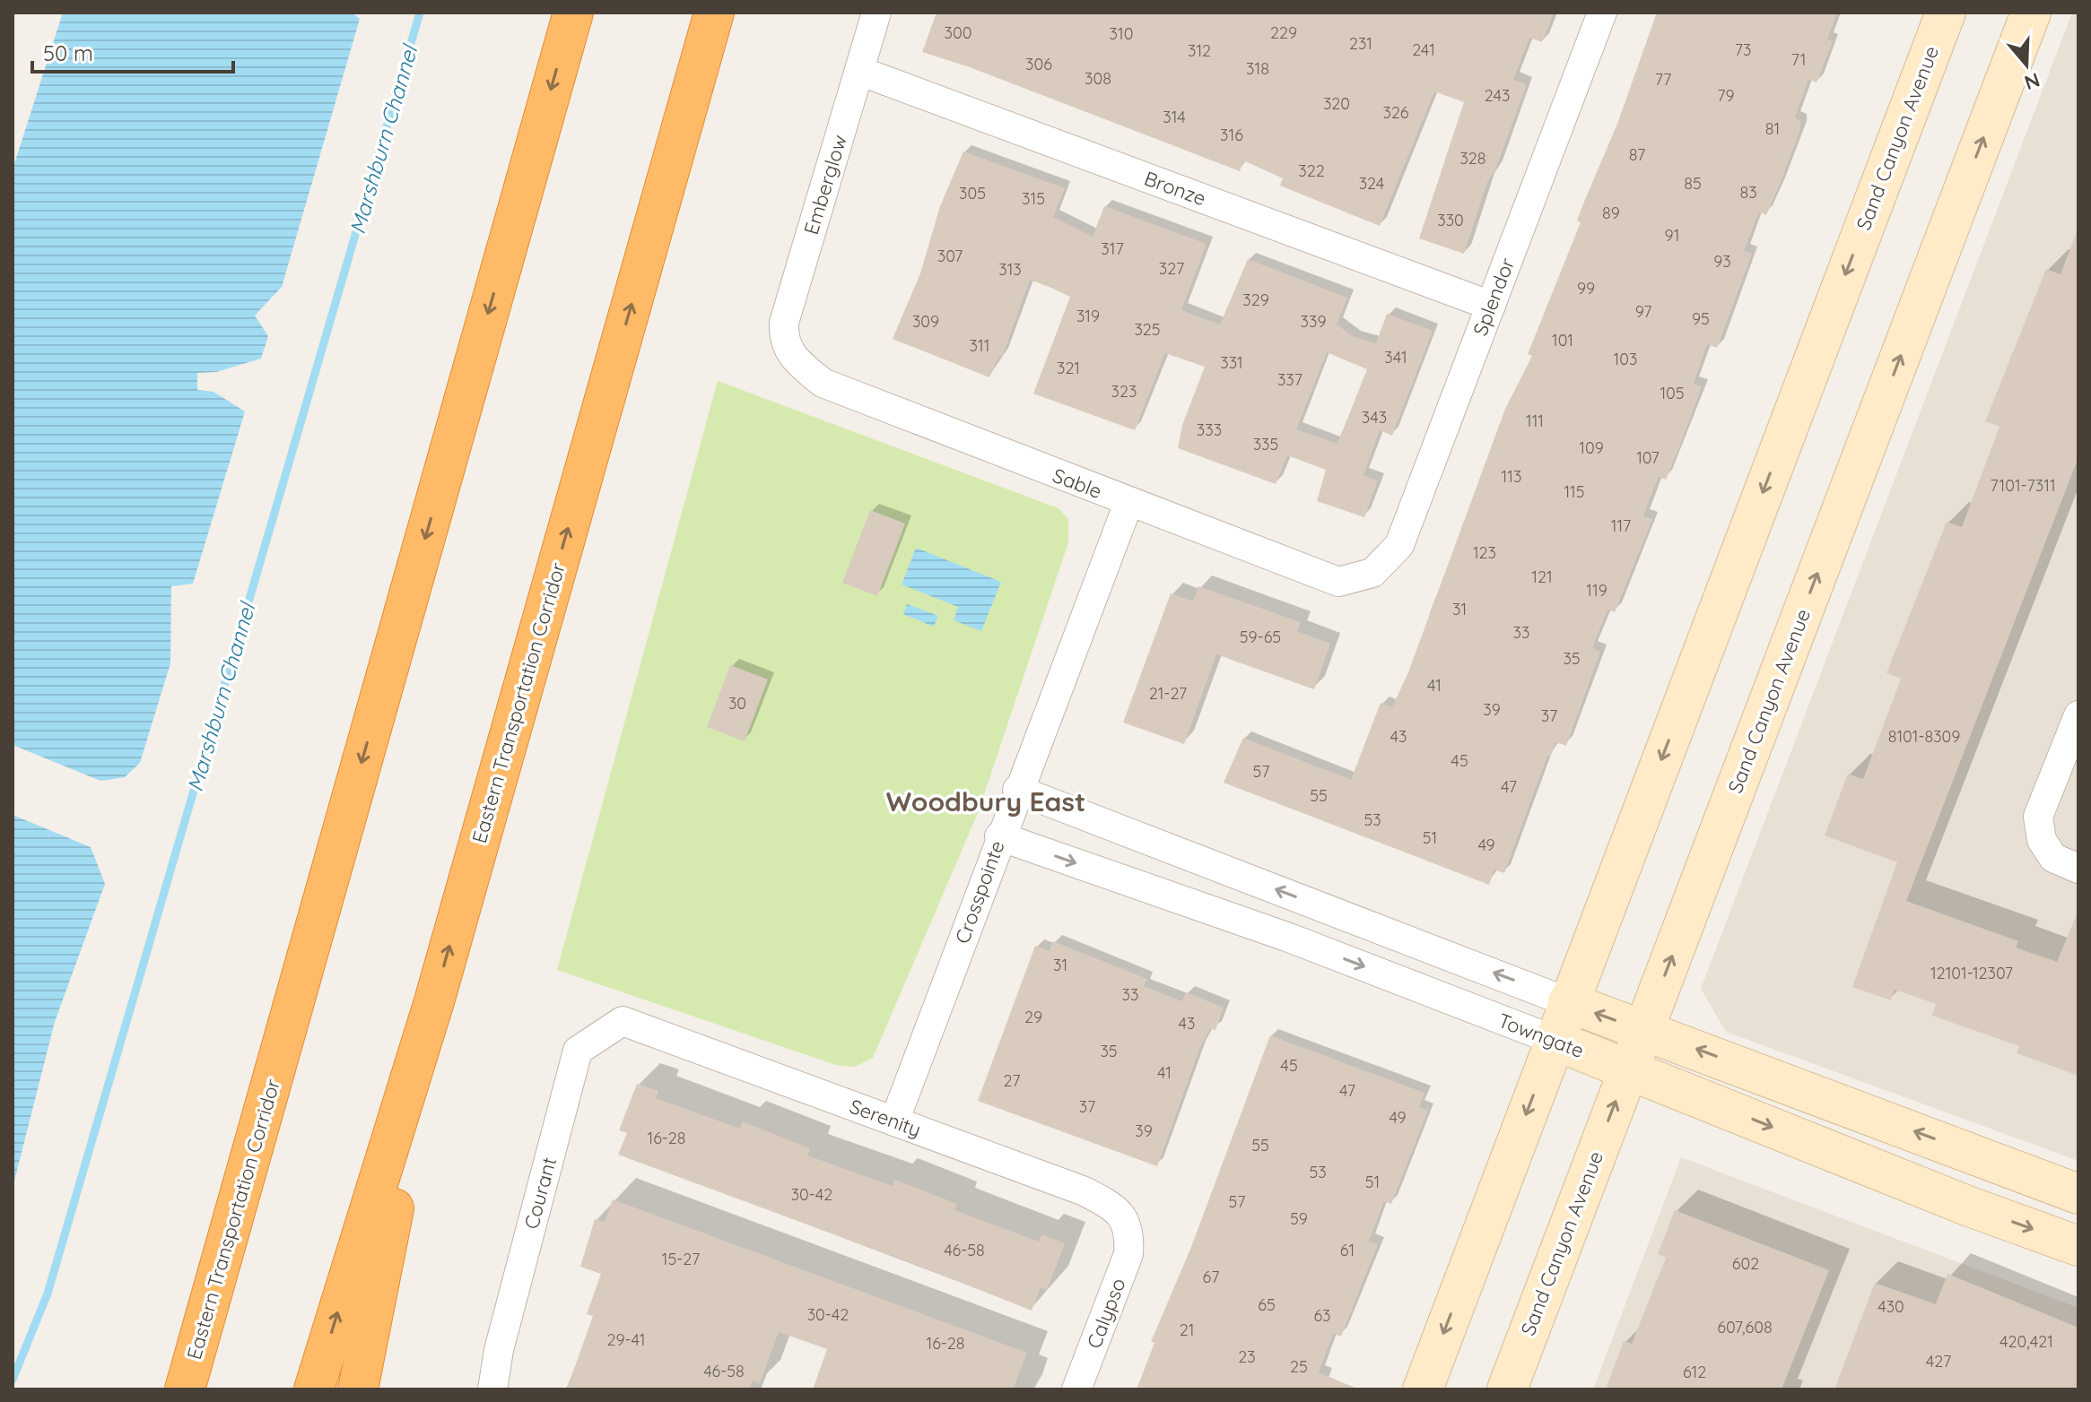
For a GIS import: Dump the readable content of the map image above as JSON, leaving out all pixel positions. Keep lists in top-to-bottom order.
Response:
{
  "streets": {
    "highway": ["Eastern Transportation Corridor"],
    "main road": ["Sand Canyon Avenue", "Towngate"],
    "street": [
      "Emberglow",
      "Bronze",
      "Splendor",
      "Sable",
      "Crosspointe",
      "Serenity",
      "Courant",
      "Calypso"
    ]
  },
  "crossings": [
    ["Sand Canyon Avenue", "Towngate"],
    ["Emberglow", "Bronze"],
    ["Emberglow", "Sable"],
    ["Bronze", "Splendor"],
    ["Splendor", "Sable"],
    ["Sable", "Crosspointe"],
    ["Crosspointe", "Towngate"],
    ["Crosspointe", "Serenity"],
    ["Serenity", "Courant"],
    ["Serenity", "Calypso"]
  ],
  "districts": ["Woodbury East"],
  "water": ["Marshburn Channel"],
  "house_numbers": [
    "300",
    "229",
    "310",
    "231",
    "241",
    "73",
    "312",
    "71",
    "306",
    "318",
    "308",
    "77",
    "243",
    "79",
    "320",
    "326",
    "314",
    "81",
    "316",
    "87",
    "328",
    "322",
    "324",
    "85",
    "83",
    "305",
    "315",
    "89",
    "330",
    "91",
    "317",
    "307",
    "93",
    "327",
    "313",
    "99",
    "329",
    "97",
    "319",
    "95",
    "309",
    "339",
    "325",
    "101",
    "311",
    "341",
    "103",
    "331",
    "321",
    "337",
    "323",
    "105",
    "343",
    "111",
    "333",
    "335",
    "109",
    "107",
    "113",
    "7101-7311",
    "115",
    "117",
    "123",
    "121",
    "119",
    "31",
    "33",
    "59-65",
    "35",
    "41",
    "21-27",
    "30",
    "39",
    "37",
    "43",
    "8101-8309",
    "45",
    "57",
    "47",
    "55",
    "53",
    "51",
    "49",
    "31",
    "12101-12307",
    "33",
    "29",
    "43",
    "35",
    "45",
    "41",
    "27",
    "47",
    "37",
    "49",
    "39",
    "16-28",
    "55",
    "53",
    "51",
    "30-42",
    "57",
    "59",
    "46-58",
    "61",
    "15-27",
    "602",
    "67",
    "65",
    "430",
    "30-42",
    "63",
    "607,608",
    "21",
    "29-41",
    "420,421",
    "16-28",
    "23",
    "427",
    "25",
    "46-58",
    "612"
  ],
  "scale_bar": "50 m",
  "north": "bottom"
}
